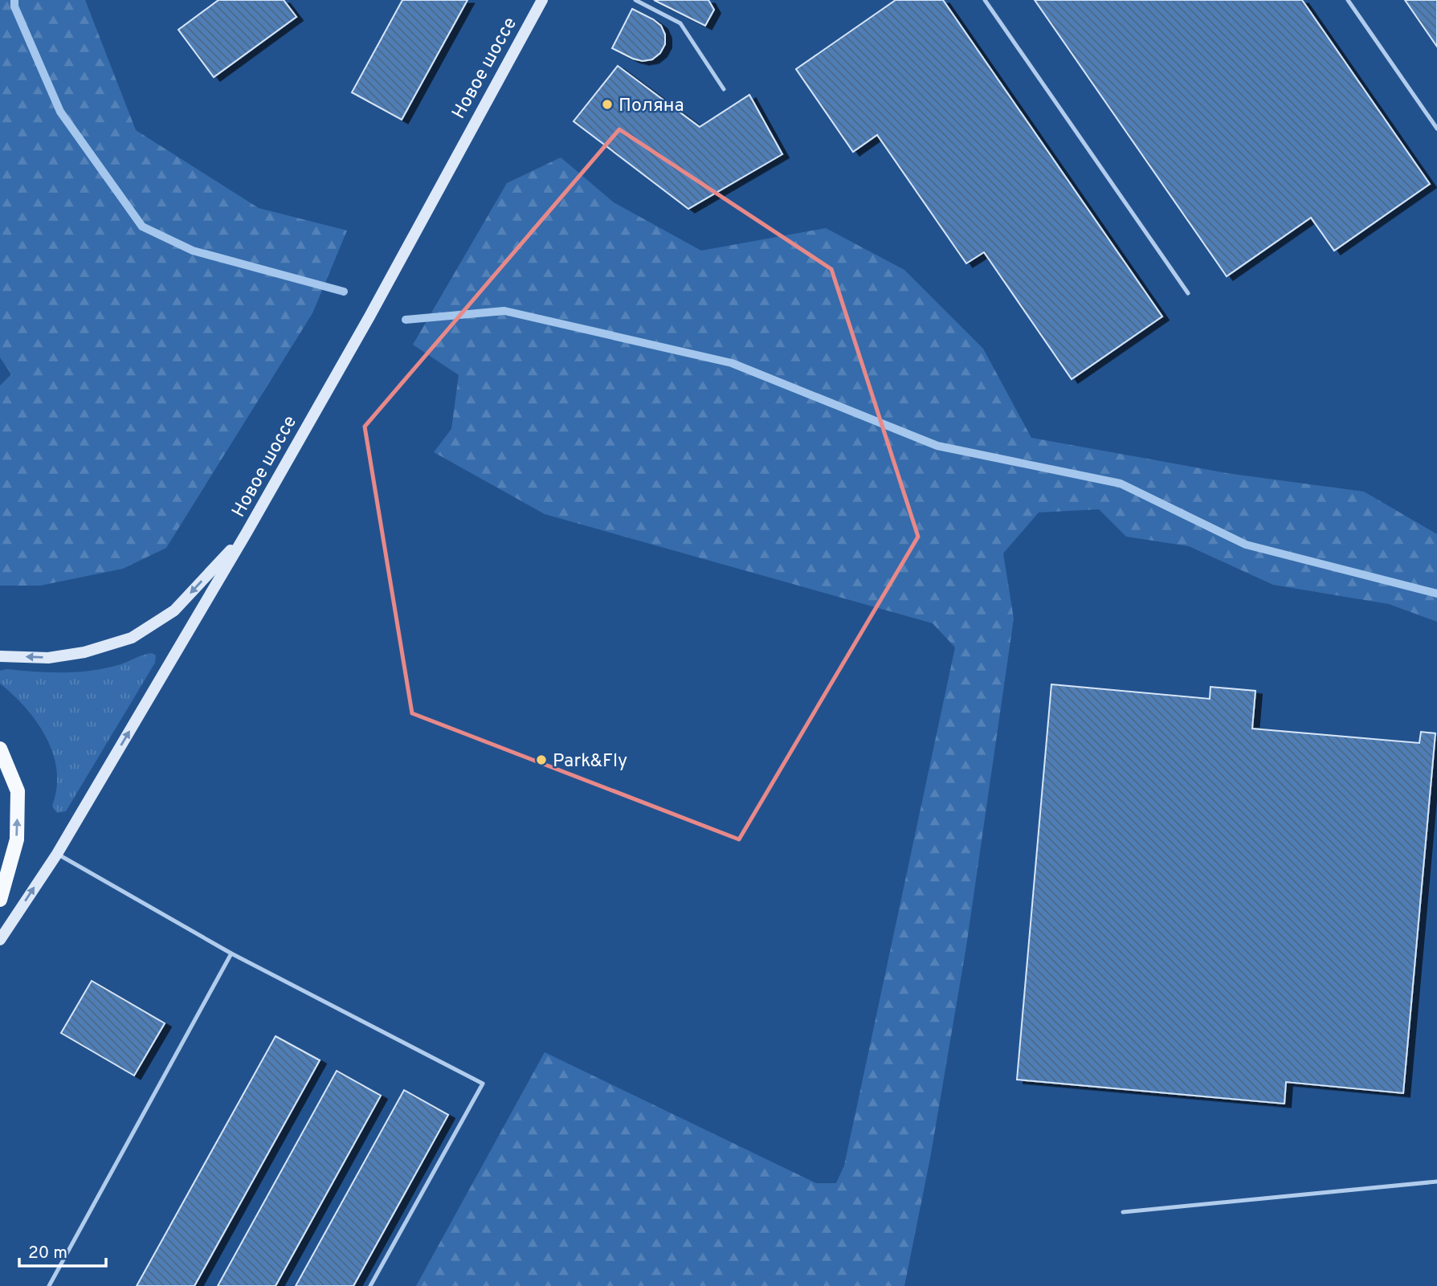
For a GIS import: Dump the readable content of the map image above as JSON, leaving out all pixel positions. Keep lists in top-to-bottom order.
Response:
{
  "streets": {
    "main road": ["Новое шоссе"]
  },
  "one_way": ["Новое шоссе"],
  "places": ["Поляна", "Park&Fly"],
  "scale_bar": "20 m"
}
